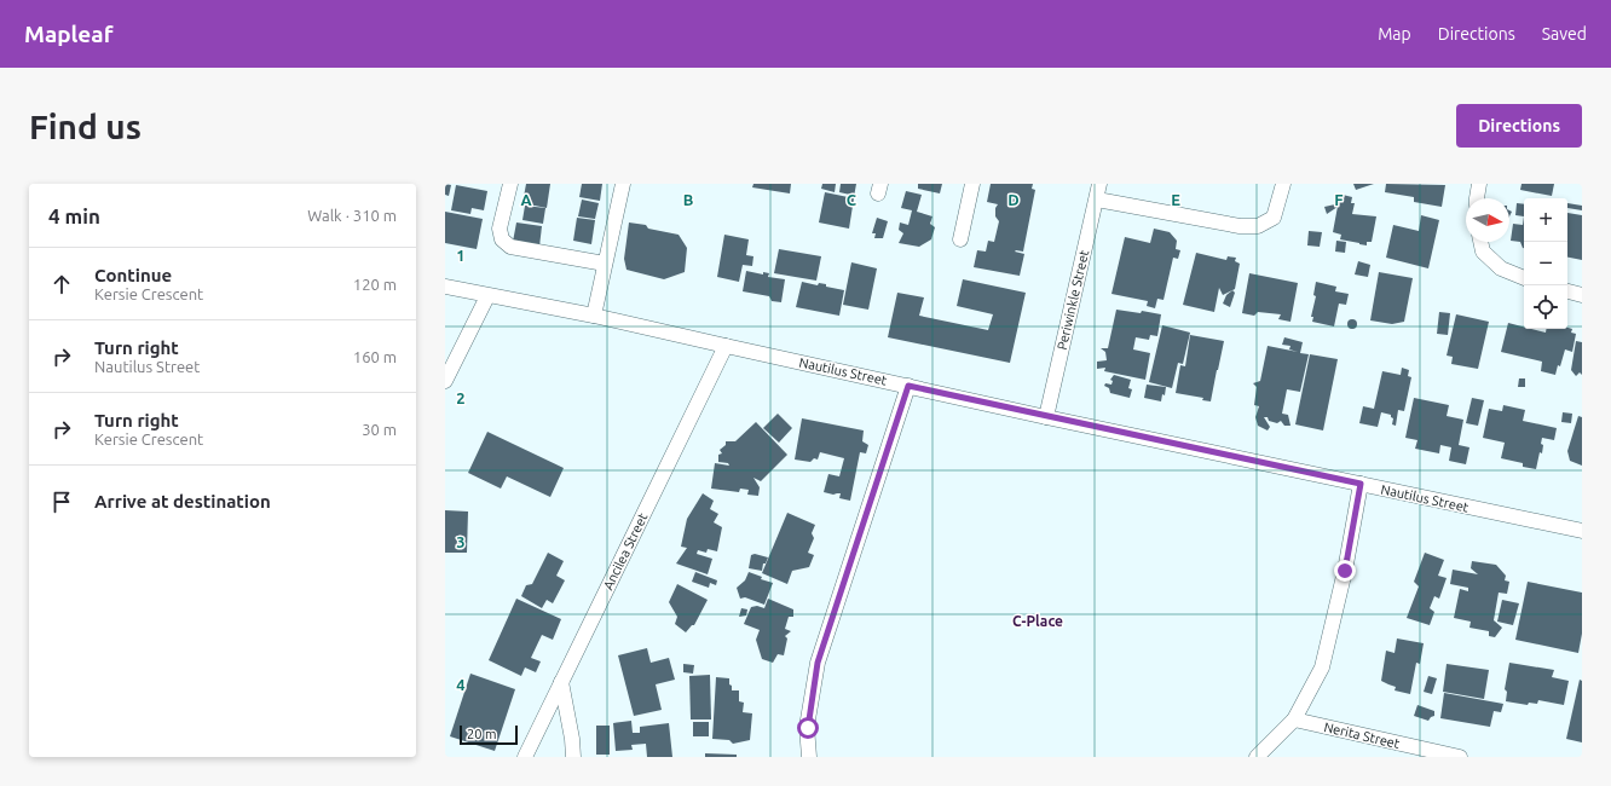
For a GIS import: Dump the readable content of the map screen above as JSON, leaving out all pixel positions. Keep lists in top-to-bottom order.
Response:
{
  "streets": {
    "street": [
      "Periwinkle Street",
      "Nautilus Street",
      "Ancilea Street",
      "Nerita Street"
    ]
  },
  "crossings": [
    ["Periwinkle Street", "Nautilus Street"],
    ["Nautilus Street", "Ancilea Street"]
  ],
  "districts": ["C-Place"],
  "scale_bar": "20 m",
  "north": "right",
  "page": {
    "header": "Mapleaf",
    "nav": ["Map", "Directions", "Saved"],
    "buttons": "Directions",
    "title": "Find us",
    "heading": ["4 min", "Walk · 310 m"],
    "map_buttons": ["+", "−"],
    "list": [
      ["Continue", "Kersie Crescent", "120 m"],
      ["Turn right", "Nautilus Street", "160 m"],
      ["Turn right", "Kersie Crescent", "30 m"],
      "Arrive at destination"
    ],
    "scale": "20 m"
  },
  "grid": {
    "columns": [
      "A",
      "B",
      "C",
      "D",
      "E",
      "F"
    ],
    "rows": [
      "1",
      "2",
      "3",
      "4"
    ]
  }
}
